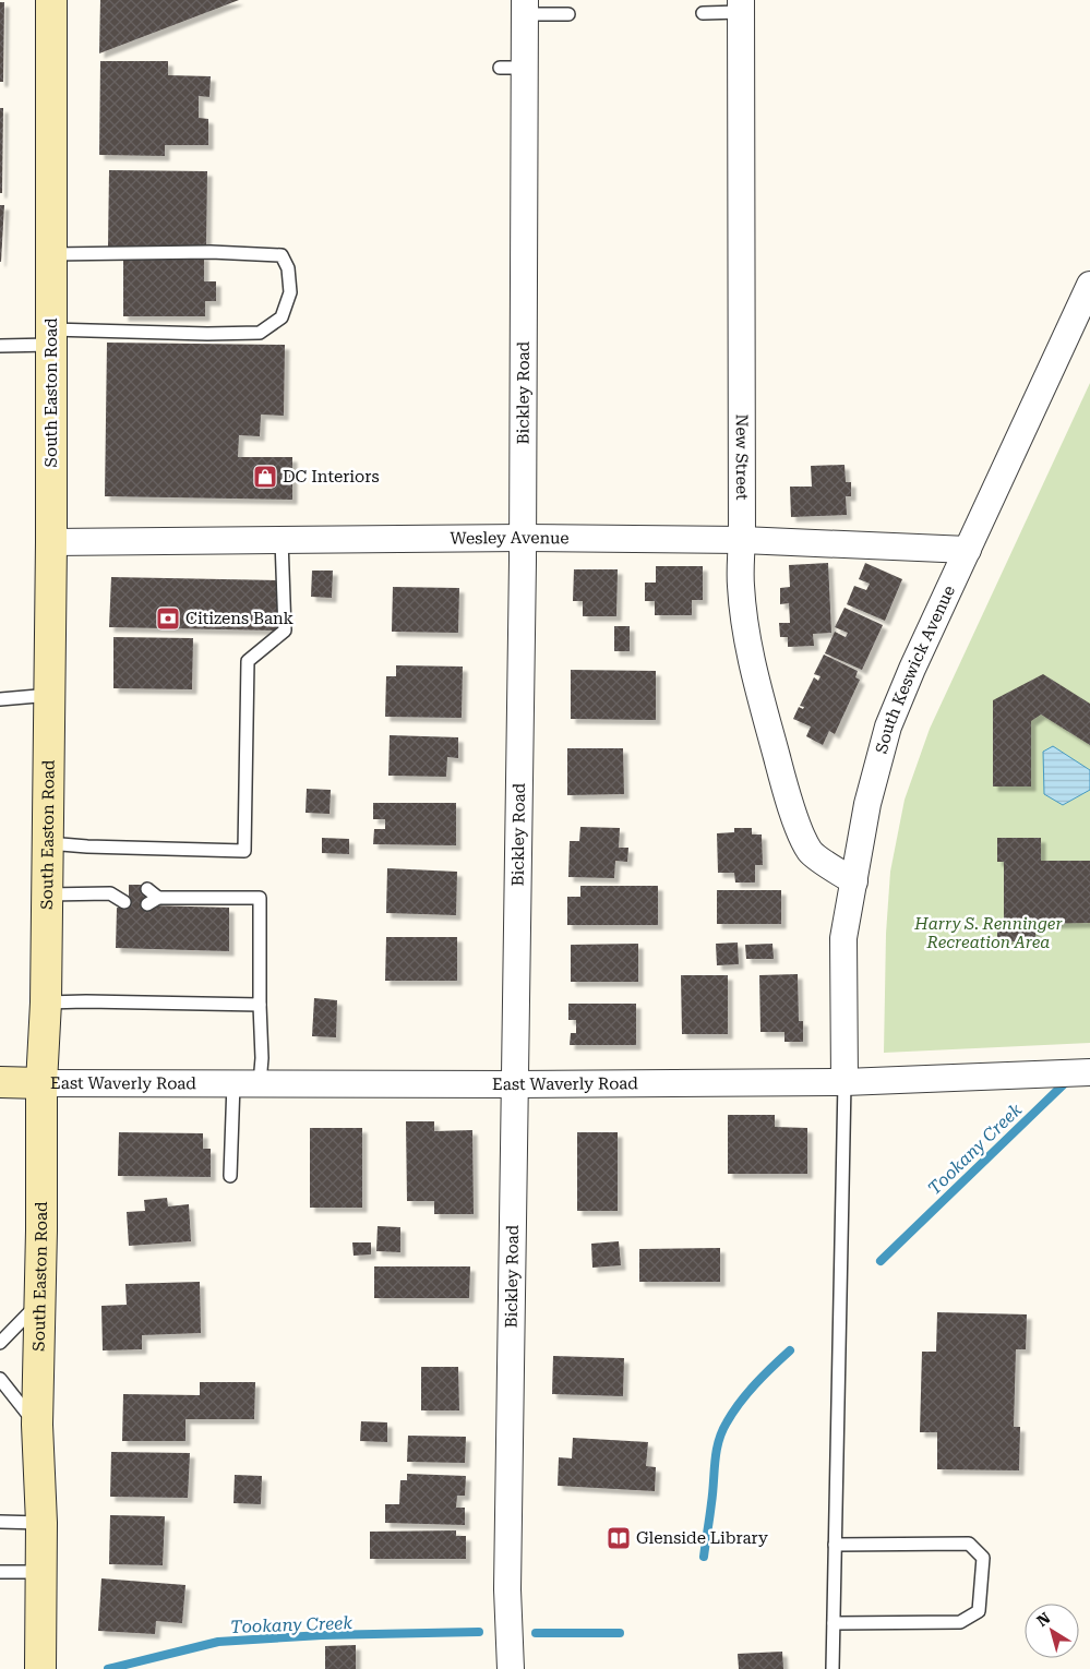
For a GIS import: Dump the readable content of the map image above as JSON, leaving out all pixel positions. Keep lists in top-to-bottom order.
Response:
{
  "streets": {
    "main road": ["South Easton Road"],
    "street": [
      "Bickley Road",
      "New Street",
      "Wesley Avenue",
      "South Keswick Avenue",
      "East Waverly Road"
    ]
  },
  "crossings": [
    ["South Easton Road", "Wesley Avenue"],
    ["South Easton Road", "East Waverly Road"],
    ["Bickley Road", "Wesley Avenue"],
    ["Bickley Road", "East Waverly Road"],
    ["New Street", "Wesley Avenue"],
    ["New Street", "South Keswick Avenue"],
    ["Wesley Avenue", "South Keswick Avenue"],
    ["South Keswick Avenue", "East Waverly Road"]
  ],
  "water": ["Tookany Creek"],
  "parks": ["Harry S. Renninger Recreation Area"],
  "places": {
    "shop": ["DC Interiors"],
    "bank": ["Citizens Bank"],
    "library": ["Glenside Library"]
  },
  "north": "top left"
}
